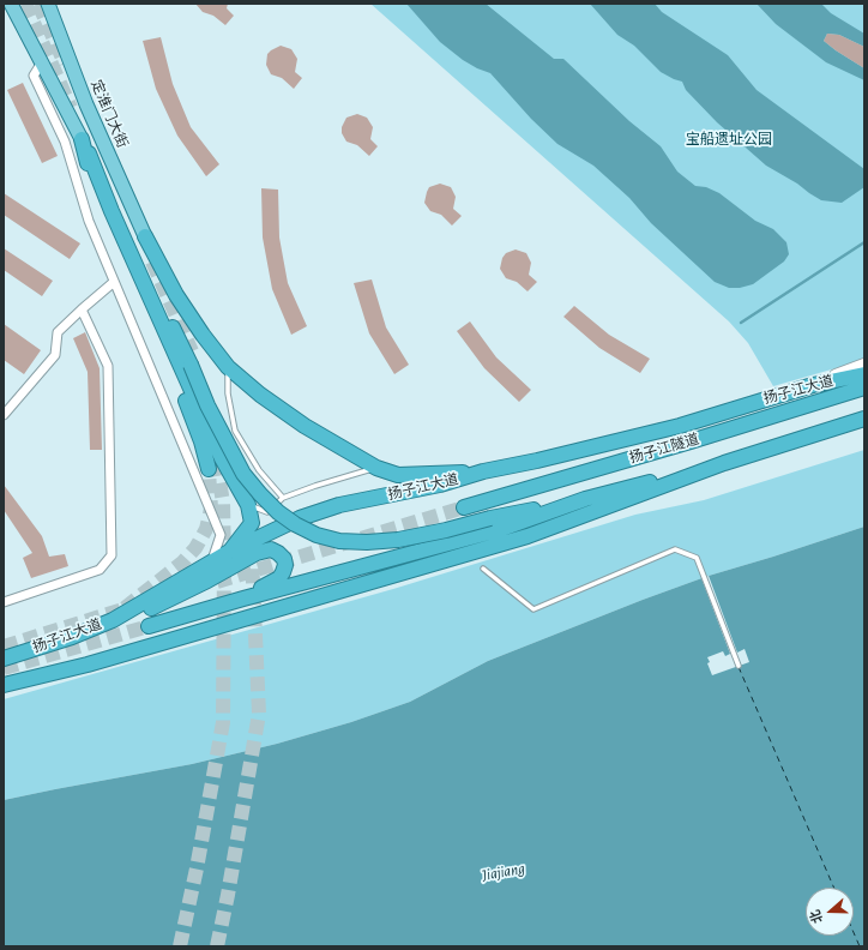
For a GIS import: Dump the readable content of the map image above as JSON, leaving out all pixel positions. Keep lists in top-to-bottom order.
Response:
{
  "streets": {
    "highway": ["扬子江大道", "扬子江隧道"],
    "main road": ["定淮门大街"]
  },
  "water": ["Jiajiang"],
  "parks": ["宝船遗址公园"],
  "north": "left"
}
